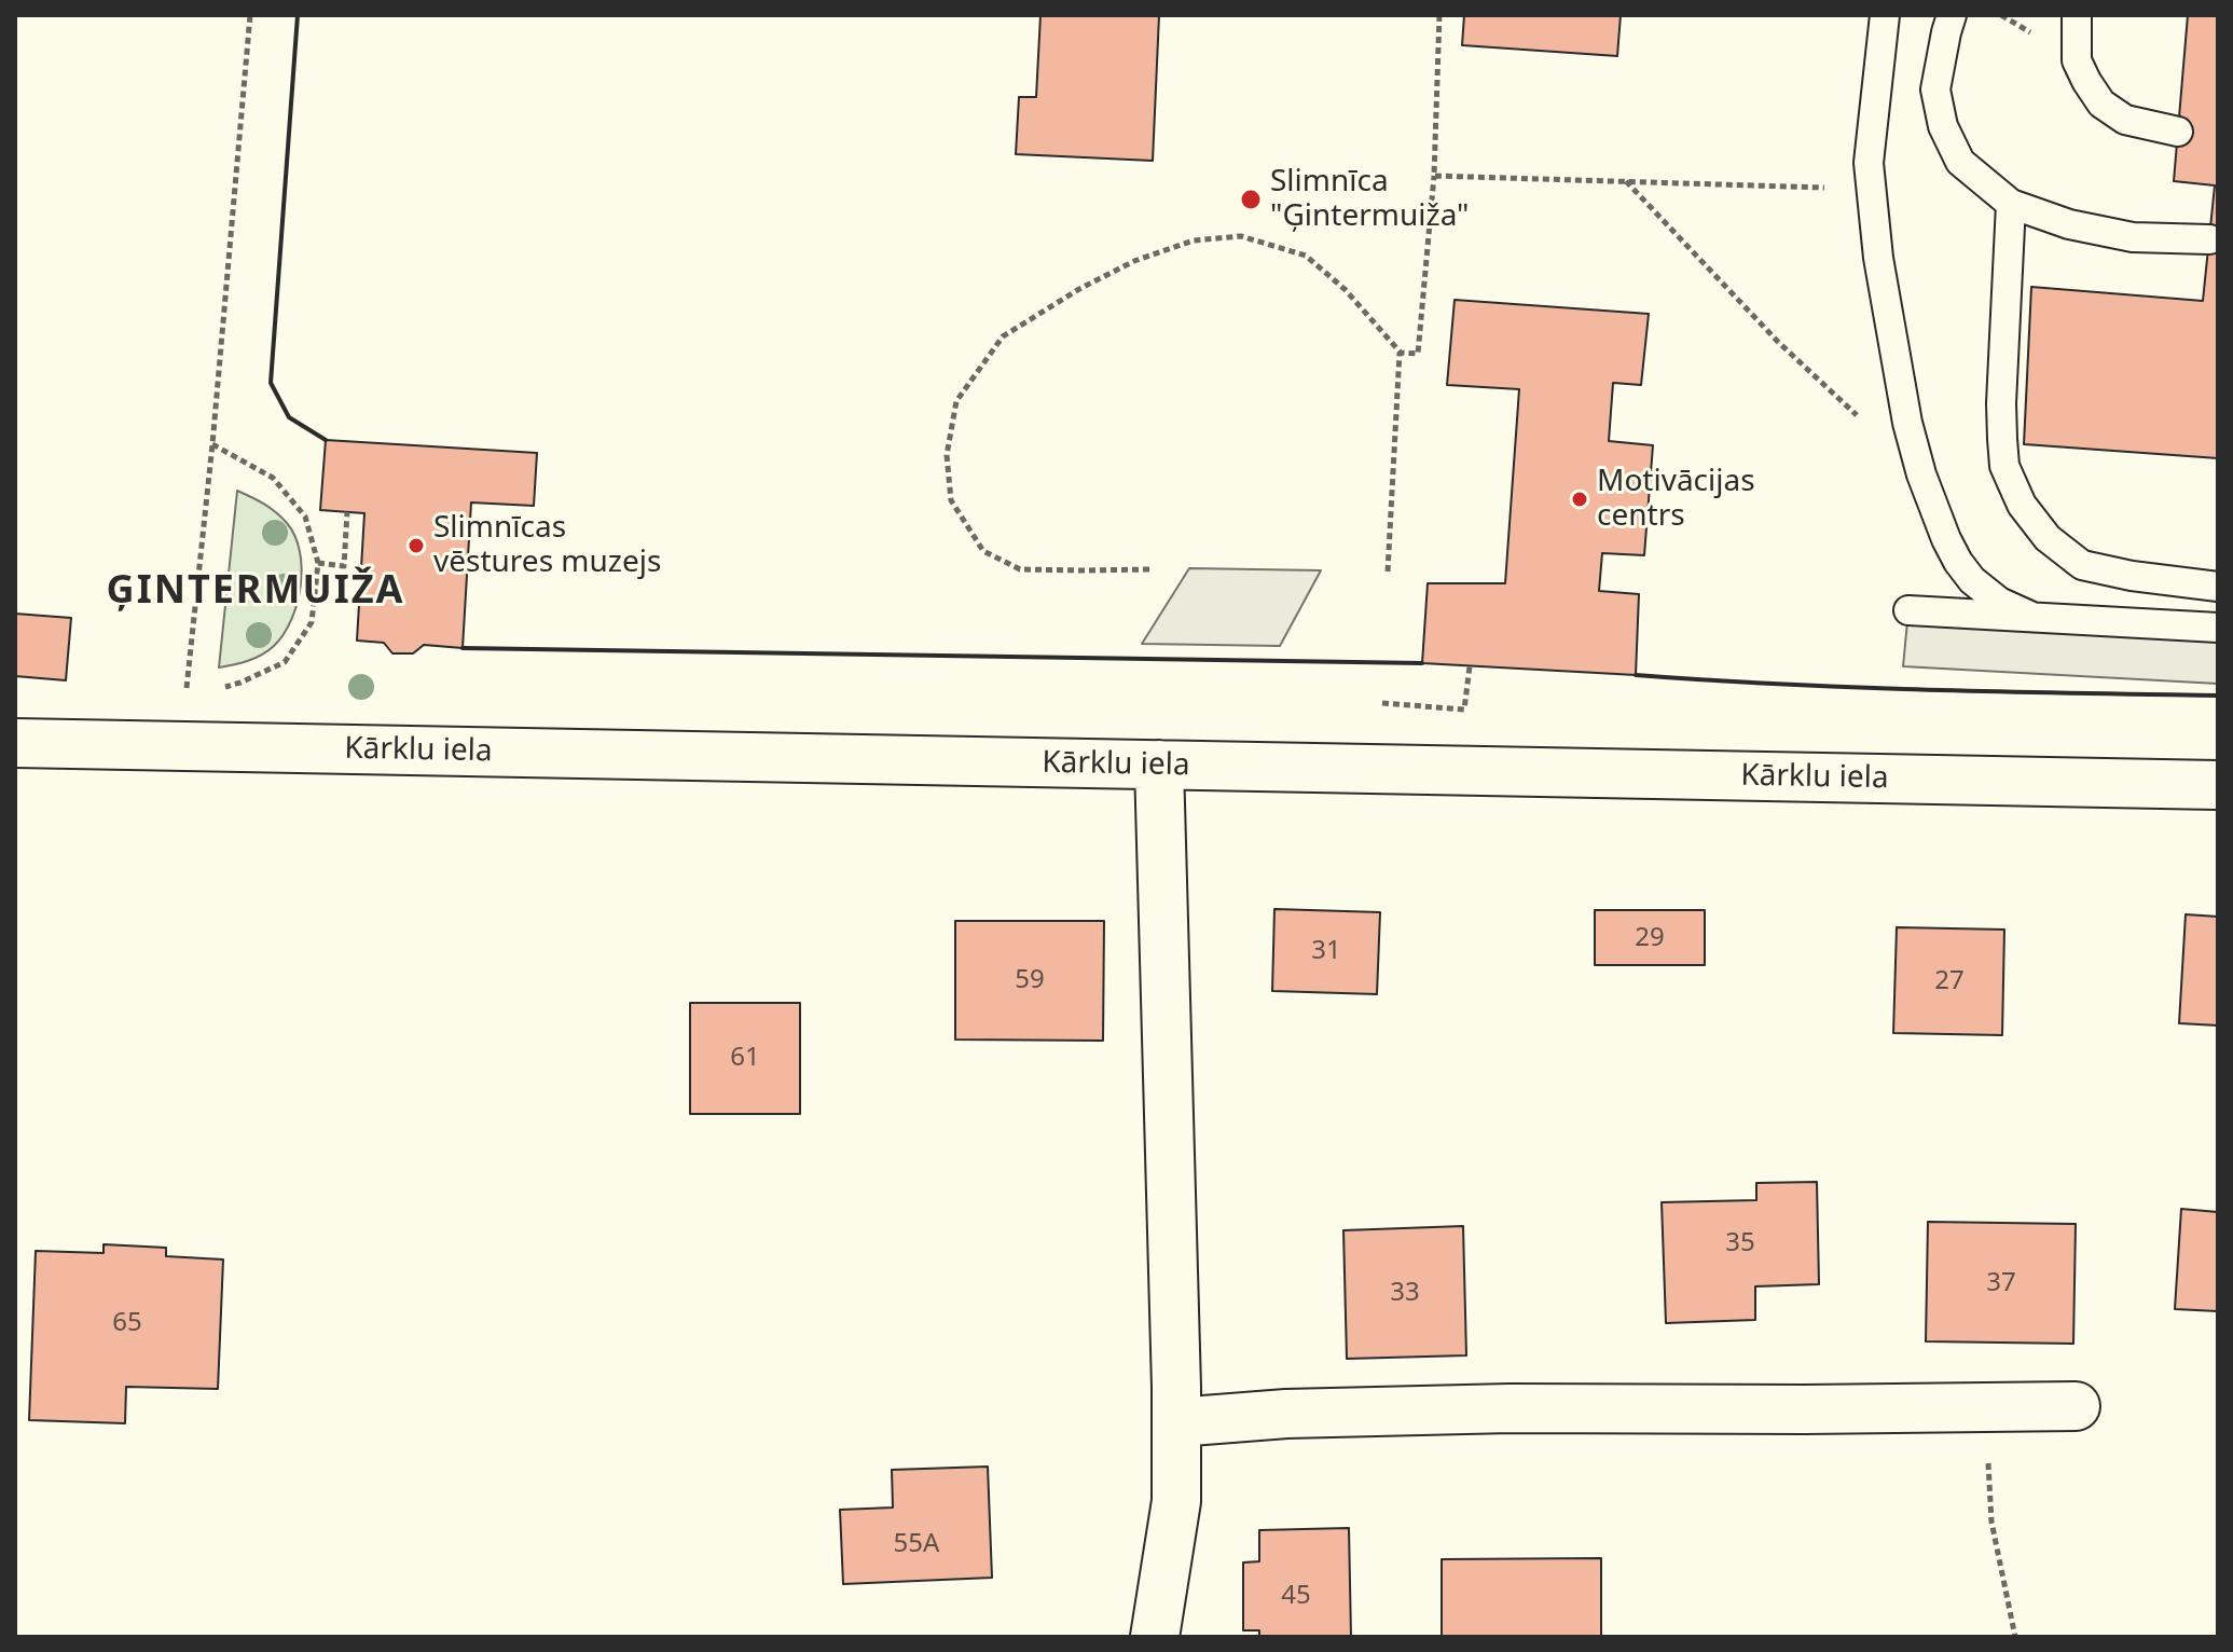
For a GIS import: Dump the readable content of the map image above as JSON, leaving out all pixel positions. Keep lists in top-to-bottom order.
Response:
{
  "streets": {
    "street": ["Kārklu iela"]
  },
  "districts": ["ĢINTERMUIŽA"],
  "places": ["Slimnīca \"Ģintermuiža\"", "Motivācijas centrs", "Slimnīcas vēstures muzejs"],
  "house_numbers": [
    "29",
    "31",
    "59",
    "27",
    "61",
    "35",
    "37",
    "33",
    "65",
    "55A",
    "45"
  ]
}
